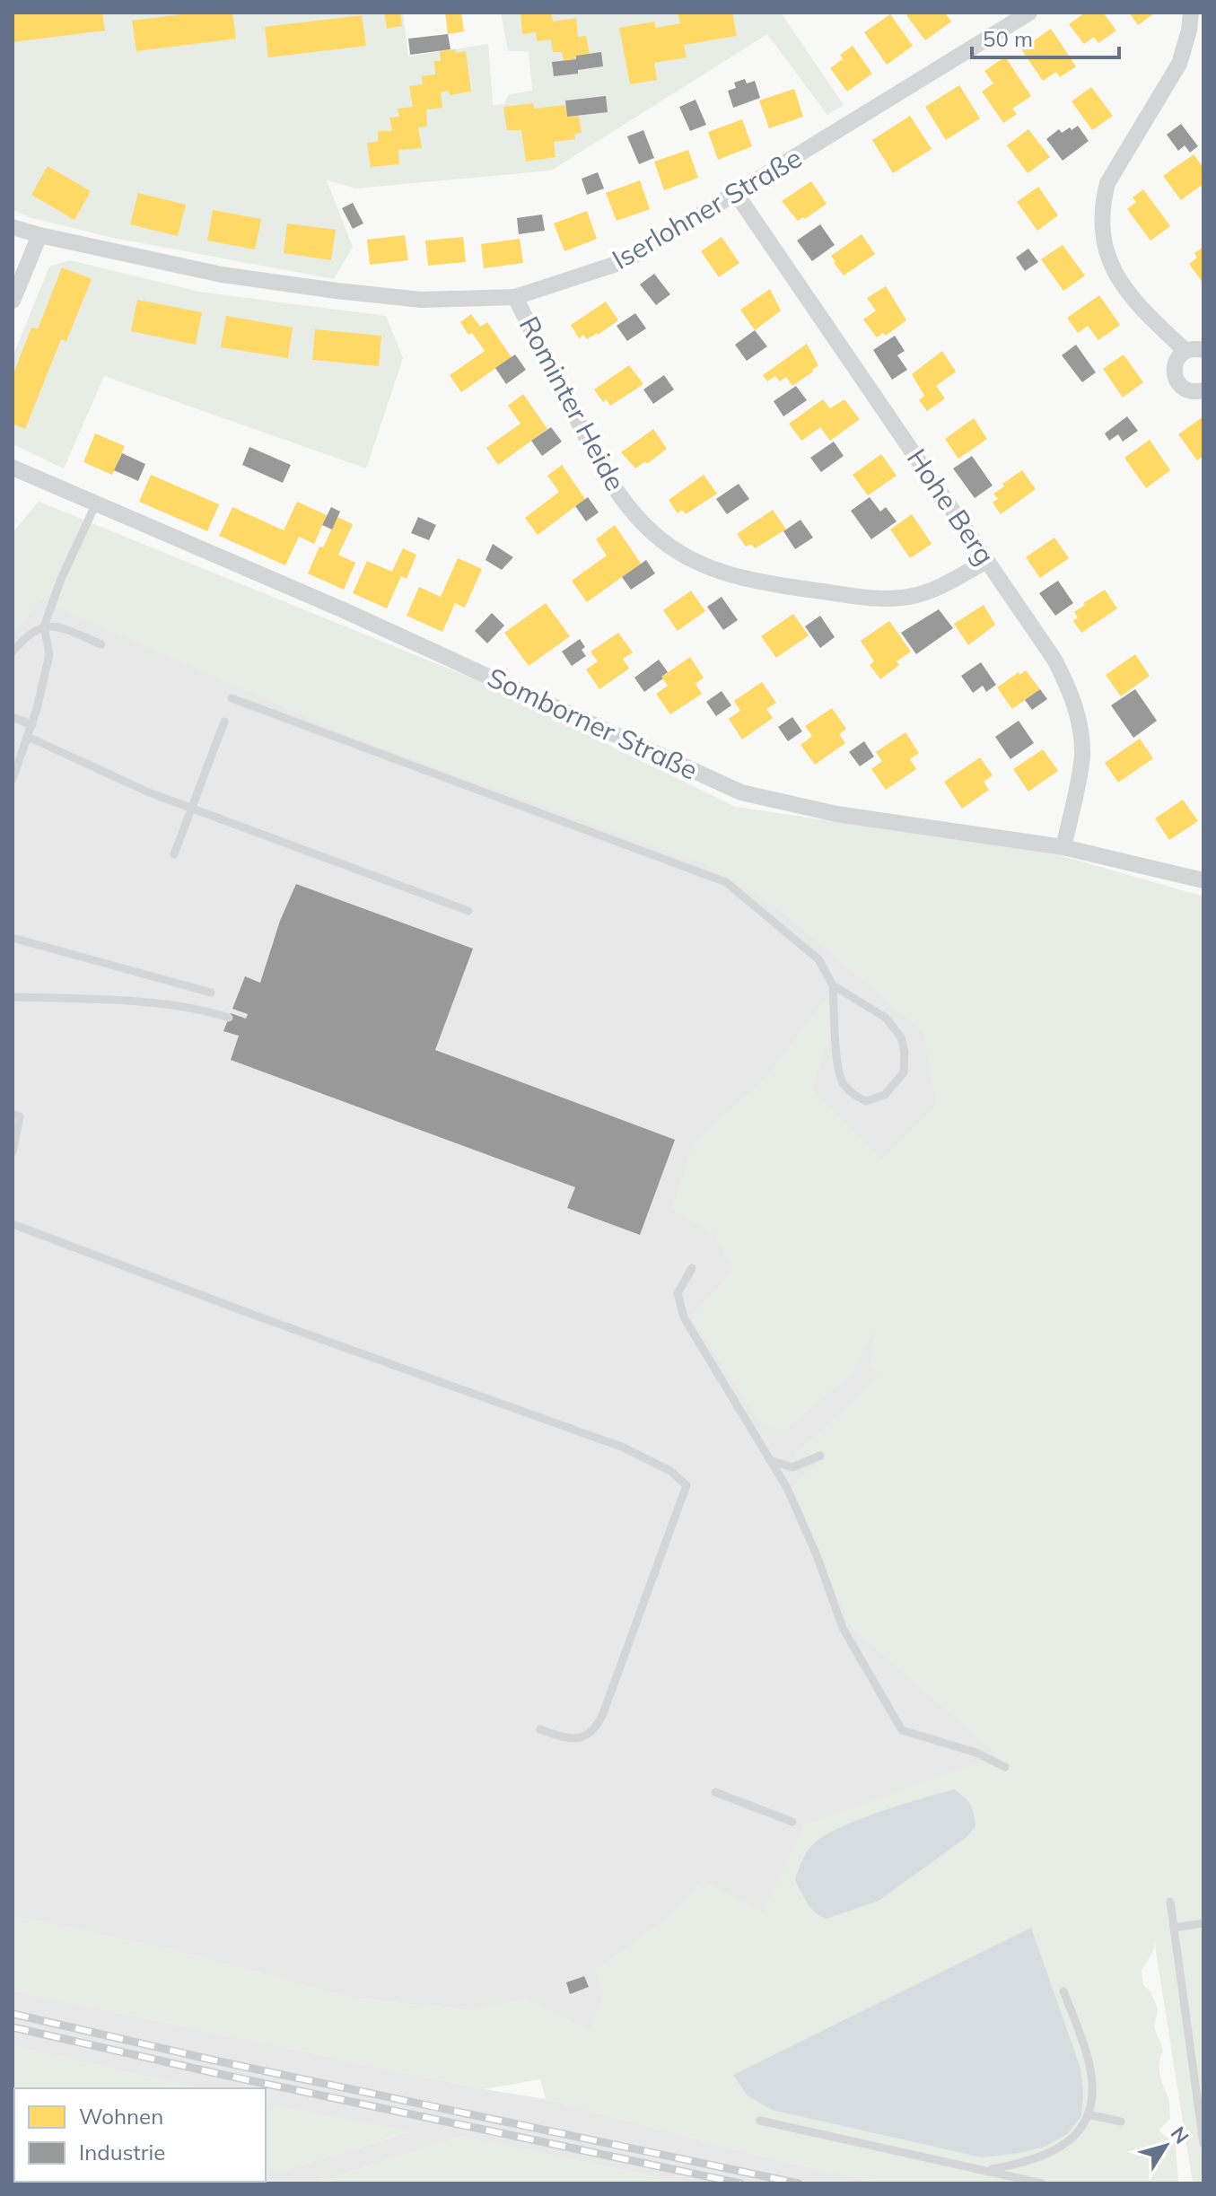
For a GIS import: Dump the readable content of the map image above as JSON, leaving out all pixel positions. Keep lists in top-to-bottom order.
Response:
{
  "streets": {
    "street": [
      "Iserlohner Straße",
      "Rominter Heide",
      "Hohe Berg",
      "Somborner Straße"
    ]
  },
  "crossings": [
    ["Iserlohner Straße", "Rominter Heide"],
    ["Iserlohner Straße", "Hohe Berg"],
    ["Rominter Heide", "Hohe Berg"],
    ["Hohe Berg", "Somborner Straße"]
  ],
  "legend": ["Wohnen", "Industrie"],
  "scale_bar": "50 m",
  "north": "top right"
}
